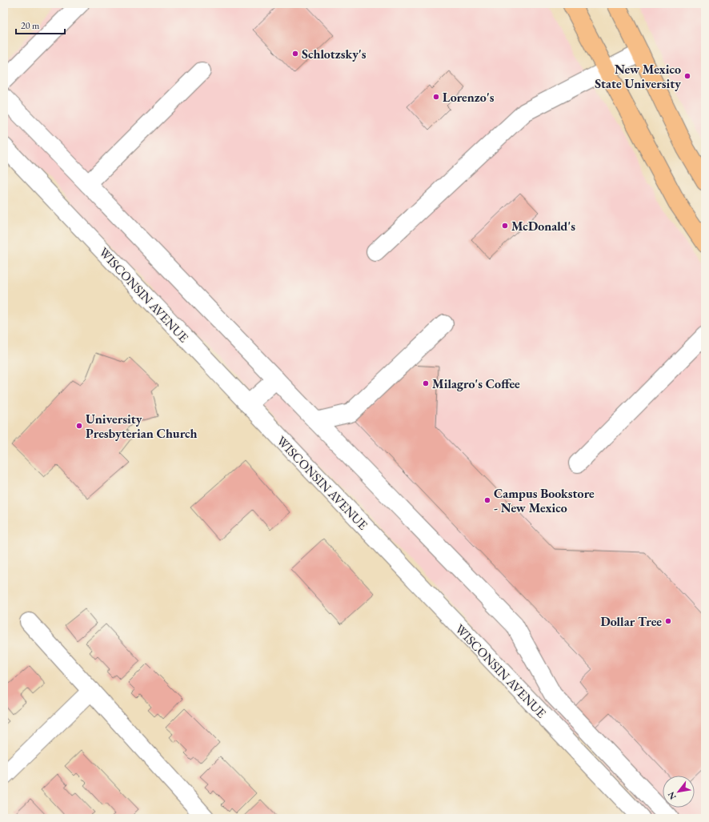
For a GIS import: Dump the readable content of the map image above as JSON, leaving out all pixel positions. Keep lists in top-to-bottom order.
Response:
{
  "streets": {
    "street": ["WISCONSIN AVENUE"]
  },
  "places": [
    "Schlotzsky's",
    "New Mexico State University",
    "Lorenzo's",
    "McDonald's",
    "Milagro's Coffee",
    "University Presbyterian Church",
    "Campus Bookstore - New Mexico",
    "Dollar Tree"
  ],
  "scale_bar": "20 m",
  "north": "bottom left"
}
